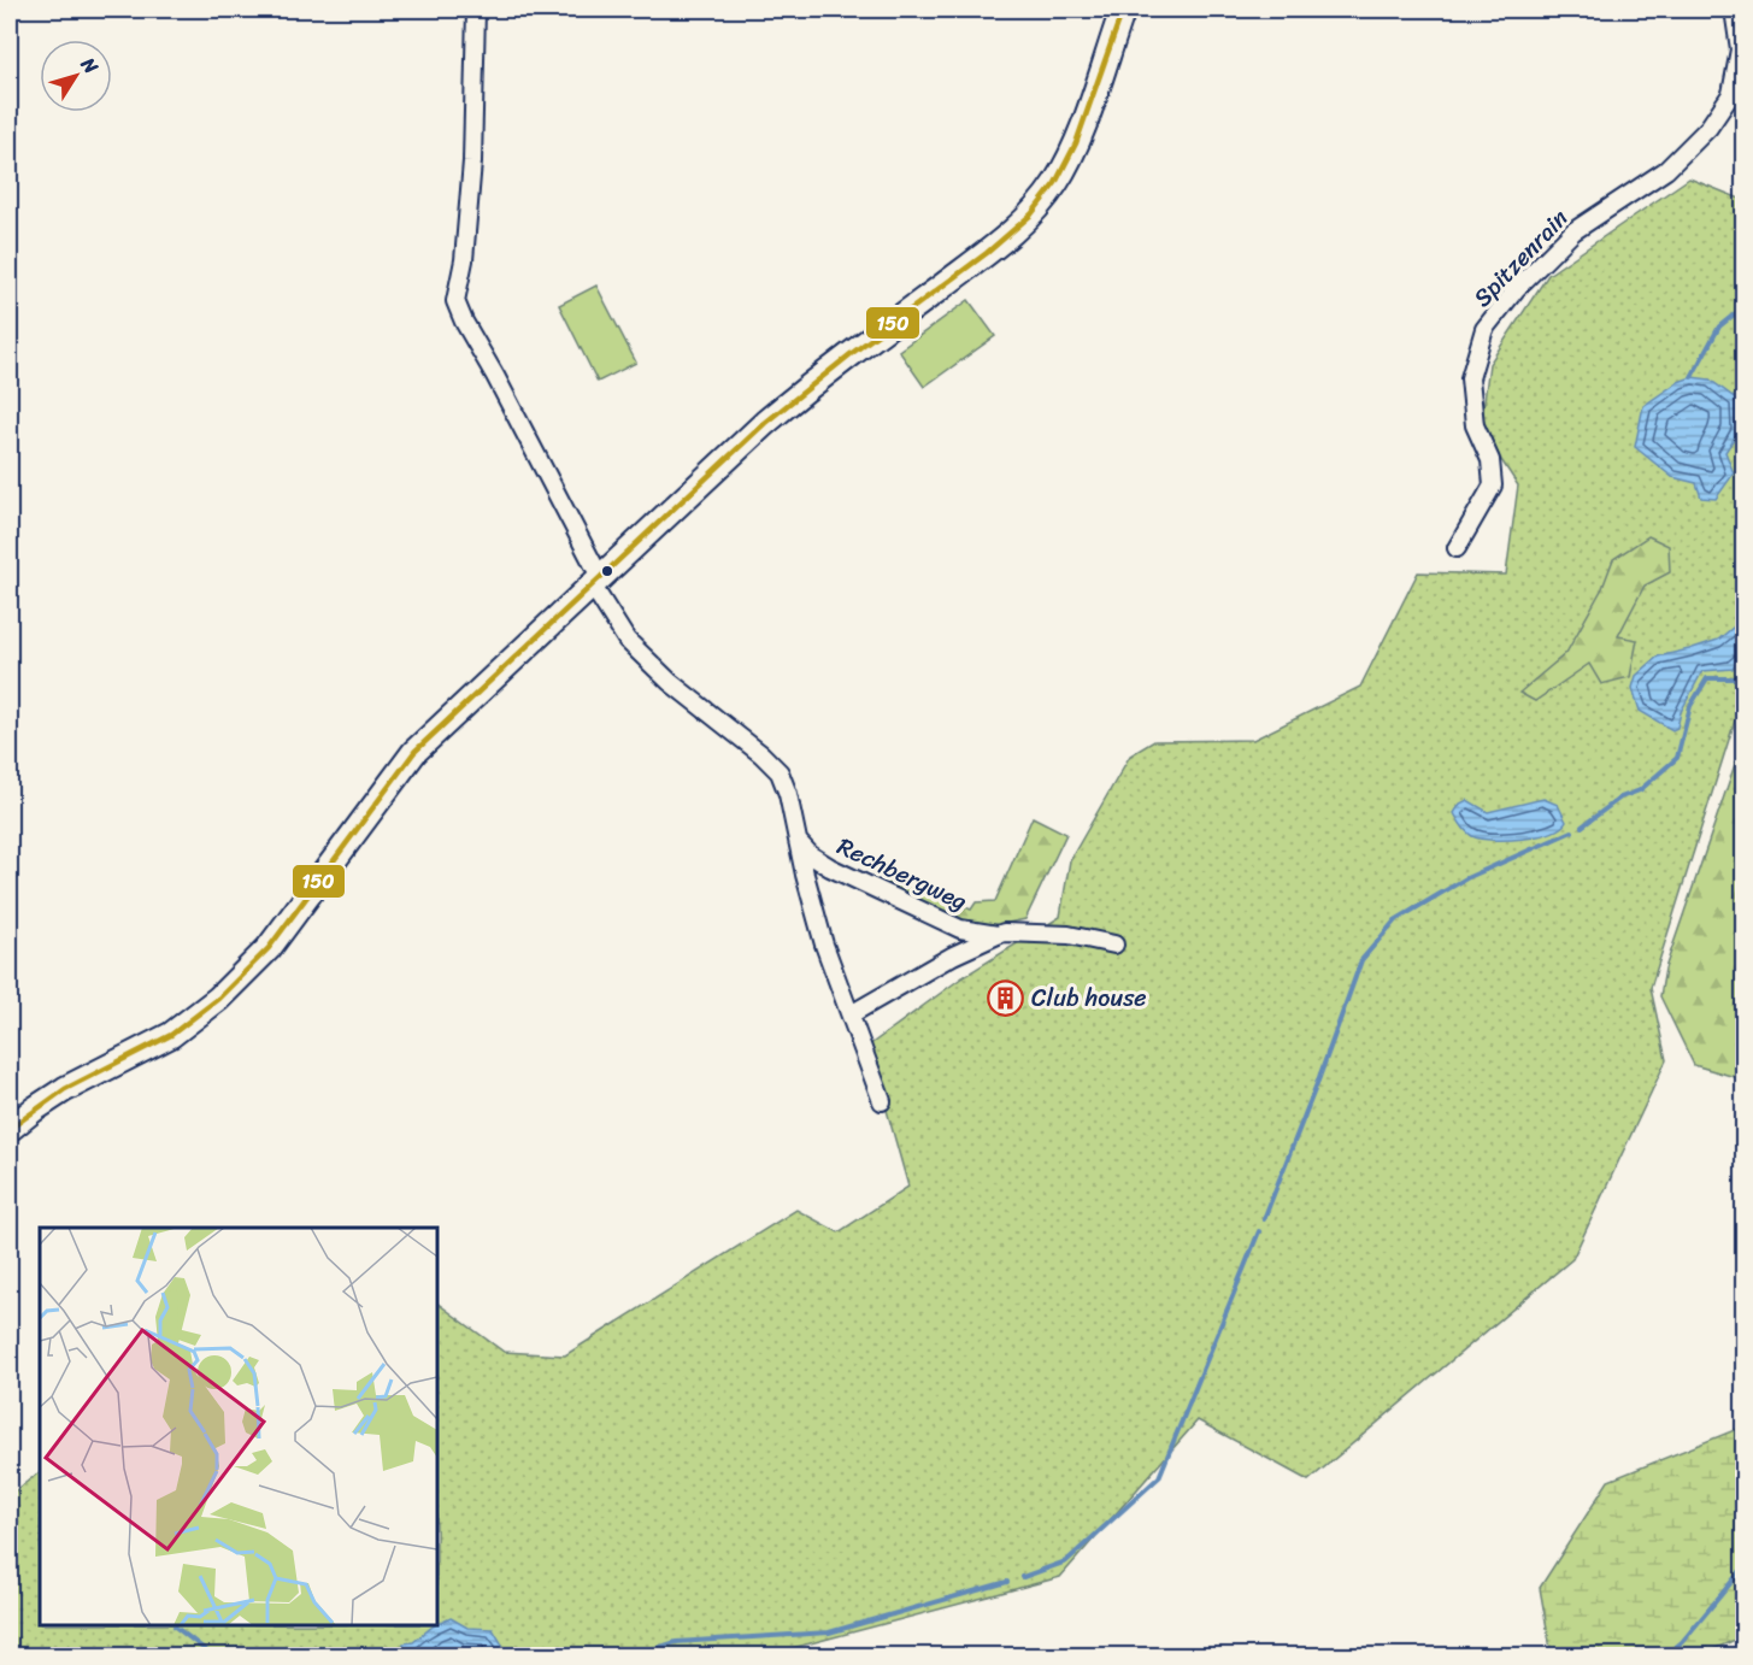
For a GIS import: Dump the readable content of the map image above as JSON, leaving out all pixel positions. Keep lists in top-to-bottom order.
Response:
{
  "streets": {
    "street": ["Spitzenrain", "Rechbergweg"]
  },
  "places": {
    "building": ["Club house"]
  },
  "lines": ["transit line 150"],
  "north": "top right"
}
